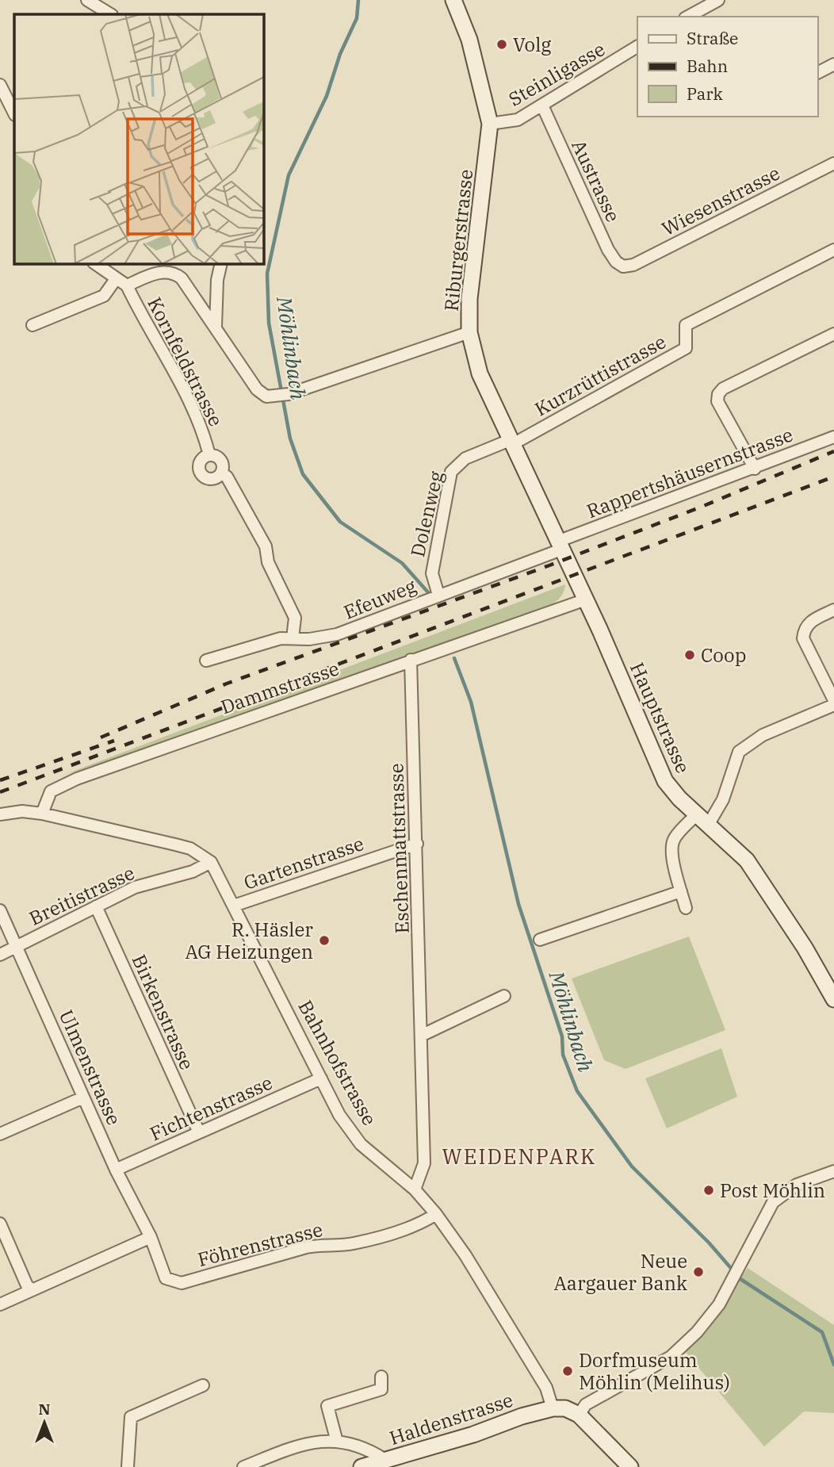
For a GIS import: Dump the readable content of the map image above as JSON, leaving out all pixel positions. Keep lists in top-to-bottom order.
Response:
{
  "streets": {
    "street": [
      "Steinligasse",
      "Austrasse",
      "Wiesenstrasse",
      "Riburgerstrasse",
      "Kornfeldstrasse",
      "Kurzrüttistrasse",
      "Rappertshäusernstrasse",
      "Dolenweg",
      "Efeuweg",
      "Dammstrasse",
      "Hauptstrasse",
      "Eschenmattstrasse",
      "Gartenstrasse",
      "Breitistrasse",
      "Birkenstrasse",
      "Bahnhofstrasse",
      "Ulmenstrasse",
      "Fichtenstrasse",
      "Föhrenstrasse",
      "Haldenstrasse"
    ]
  },
  "crossings": [
    ["Steinligasse", "Austrasse"],
    ["Steinligasse", "Riburgerstrasse"],
    ["Austrasse", "Wiesenstrasse"],
    ["Riburgerstrasse", "Kurzrüttistrasse"],
    ["Riburgerstrasse", "Rappertshäusernstrasse"],
    ["Riburgerstrasse", "Dolenweg"],
    ["Riburgerstrasse", "Efeuweg"],
    ["Riburgerstrasse", "Dammstrasse"],
    ["Riburgerstrasse", "Hauptstrasse"],
    ["Kornfeldstrasse", "Efeuweg"],
    ["Kurzrüttistrasse", "Dolenweg"],
    ["Rappertshäusernstrasse", "Efeuweg"],
    ["Dolenweg", "Efeuweg"],
    ["Dammstrasse", "Hauptstrasse"],
    ["Dammstrasse", "Eschenmattstrasse"],
    ["Eschenmattstrasse", "Gartenstrasse"],
    ["Eschenmattstrasse", "Bahnhofstrasse"],
    ["Gartenstrasse", "Bahnhofstrasse"],
    ["Breitistrasse", "Birkenstrasse"],
    ["Breitistrasse", "Bahnhofstrasse"],
    ["Breitistrasse", "Ulmenstrasse"],
    ["Birkenstrasse", "Fichtenstrasse"],
    ["Bahnhofstrasse", "Fichtenstrasse"],
    ["Bahnhofstrasse", "Föhrenstrasse"],
    ["Bahnhofstrasse", "Haldenstrasse"],
    ["Ulmenstrasse", "Fichtenstrasse"],
    ["Ulmenstrasse", "Föhrenstrasse"]
  ],
  "districts": ["WEIDENPARK"],
  "water": ["Möhlinbach"],
  "places": [
    "Volg",
    "Coop",
    "R. Häsler AG Heizungen",
    "Post Möhlin",
    "Neue Aargauer Bank",
    "Dorfmuseum Möhlin (Melihus)"
  ],
  "legend": ["Straße", "Bahn", "Park"],
  "north": "top"
}
